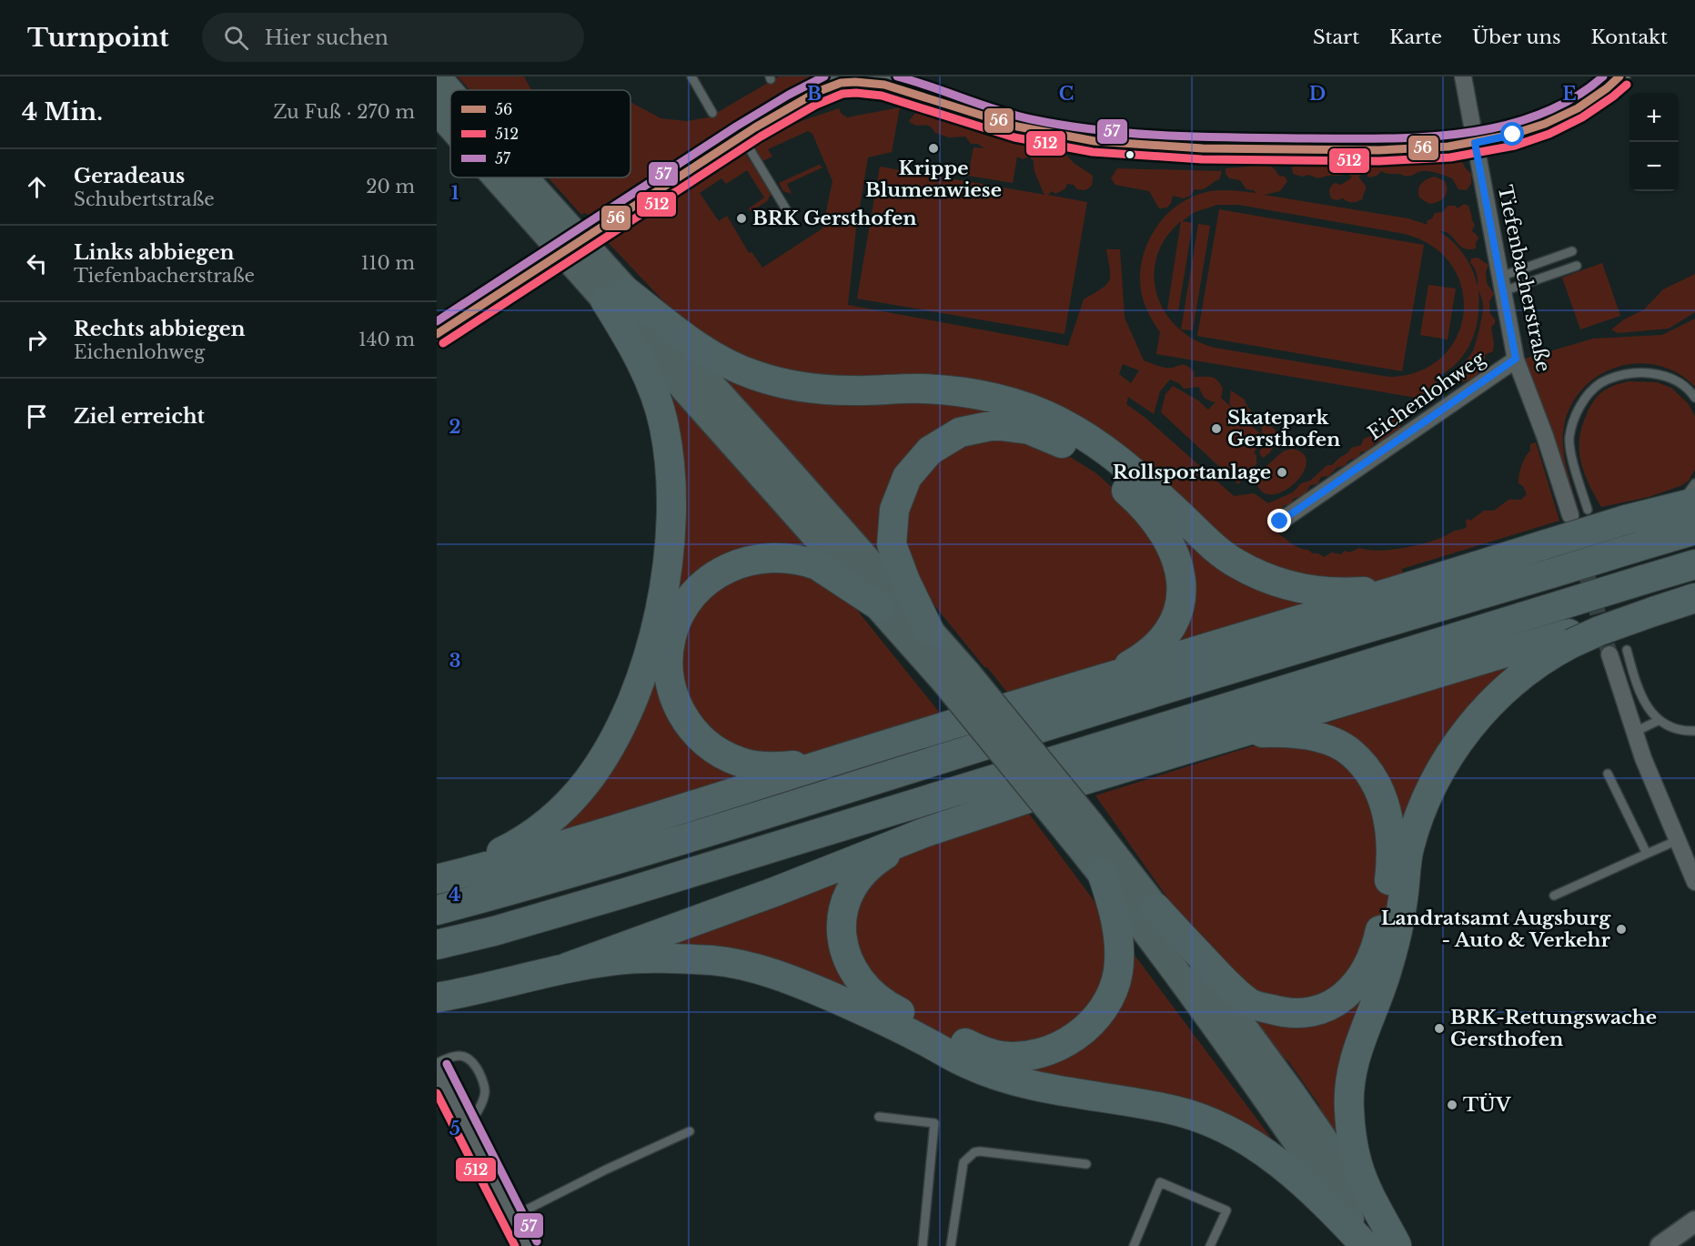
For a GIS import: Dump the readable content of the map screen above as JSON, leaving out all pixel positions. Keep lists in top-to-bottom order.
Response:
{
  "streets": {
    "street": ["Tiefenbacherstraße", "Eichenlohweg"]
  },
  "crossings": [
    ["Tiefenbacherstraße", "Eichenlohweg"]
  ],
  "places": [
    "Krippe Blumenwiese",
    "BRK Gersthofen",
    "Skatepark Gersthofen",
    "Rollsportanlage",
    "Landratsamt Augsburg - Auto & Verkehr",
    "BRK-Rettungswache Gersthofen",
    "TÜV"
  ],
  "lines": ["transit line 56", "transit line 57", "transit line 512"],
  "legend": ["56", "512", "57"],
  "page": {
    "header": "Turnpoint",
    "search": "Hier suchen",
    "nav": [
      "Start",
      "Karte",
      "Über uns",
      "Kontakt"
    ],
    "heading": ["4 Min.", "Zu Fuß · 270 m"],
    "map_buttons": ["+", "−"],
    "list": [
      ["Geradeaus", "Schubertstraße", "20 m"],
      ["Links abbiegen", "Tiefenbacherstraße", "110 m"],
      ["Rechts abbiegen", "Eichenlohweg", "140 m"],
      "Ziel erreicht"
    ]
  },
  "grid": {
    "columns": [
      "B",
      "C",
      "D",
      "E"
    ],
    "rows": [
      "1",
      "2",
      "3",
      "4",
      "5"
    ]
  }
}
